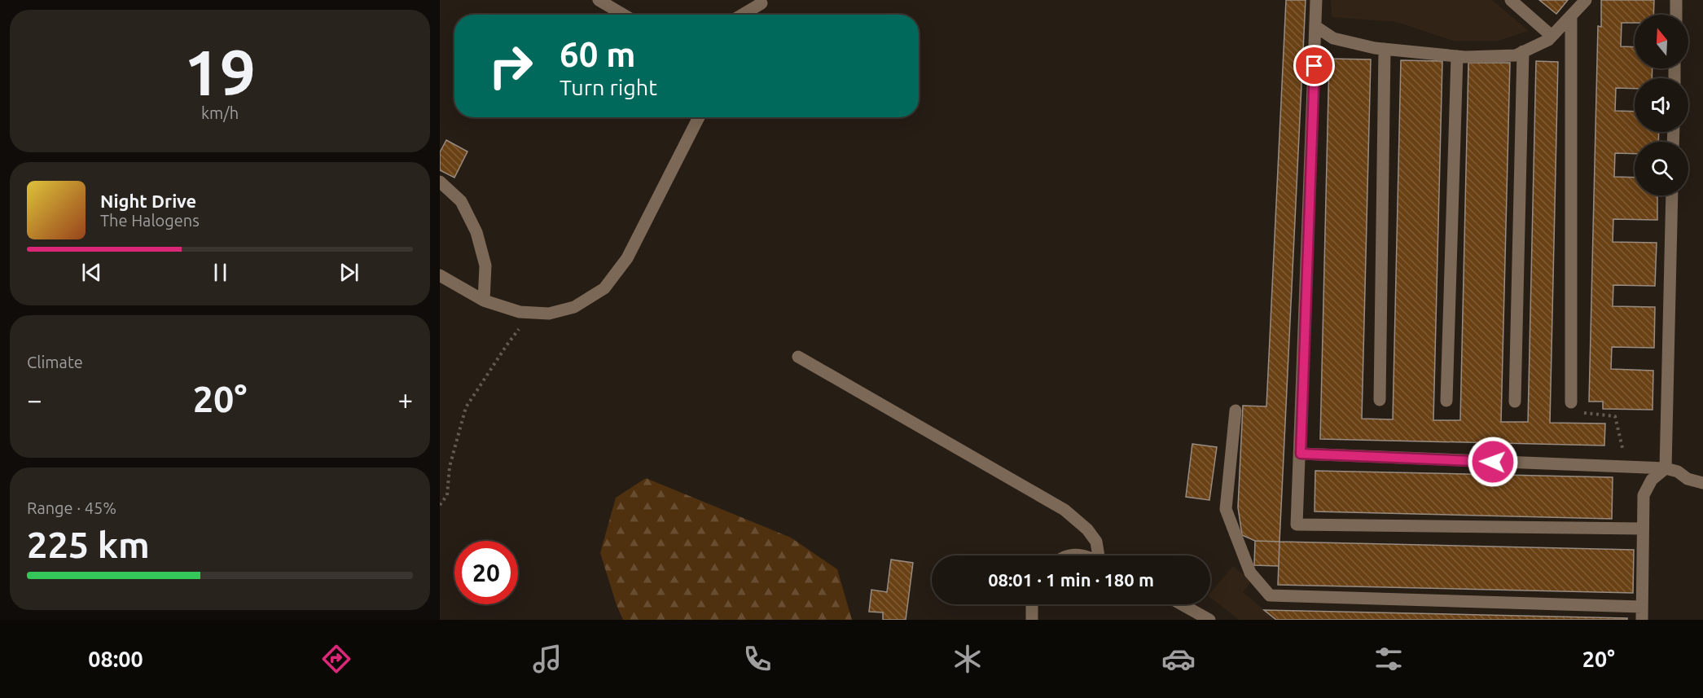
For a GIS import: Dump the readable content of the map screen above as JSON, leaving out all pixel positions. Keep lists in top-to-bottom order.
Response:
{
  "north": "top",
  "page": {
    "tile": [
      ["19", "km/h"],
      "Climate",
      ["Range · 45%", "225 km"]
    ],
    "turn": ["60 m", "Turn right"],
    "song": ["Night Drive", "The Halogens"],
    "heat": ["−", "20°", "+"],
    "limit": "20",
    "trip": "08:01 · 1 min · 180 m",
    "tabs": ["08:00", "20°"]
  }
}
